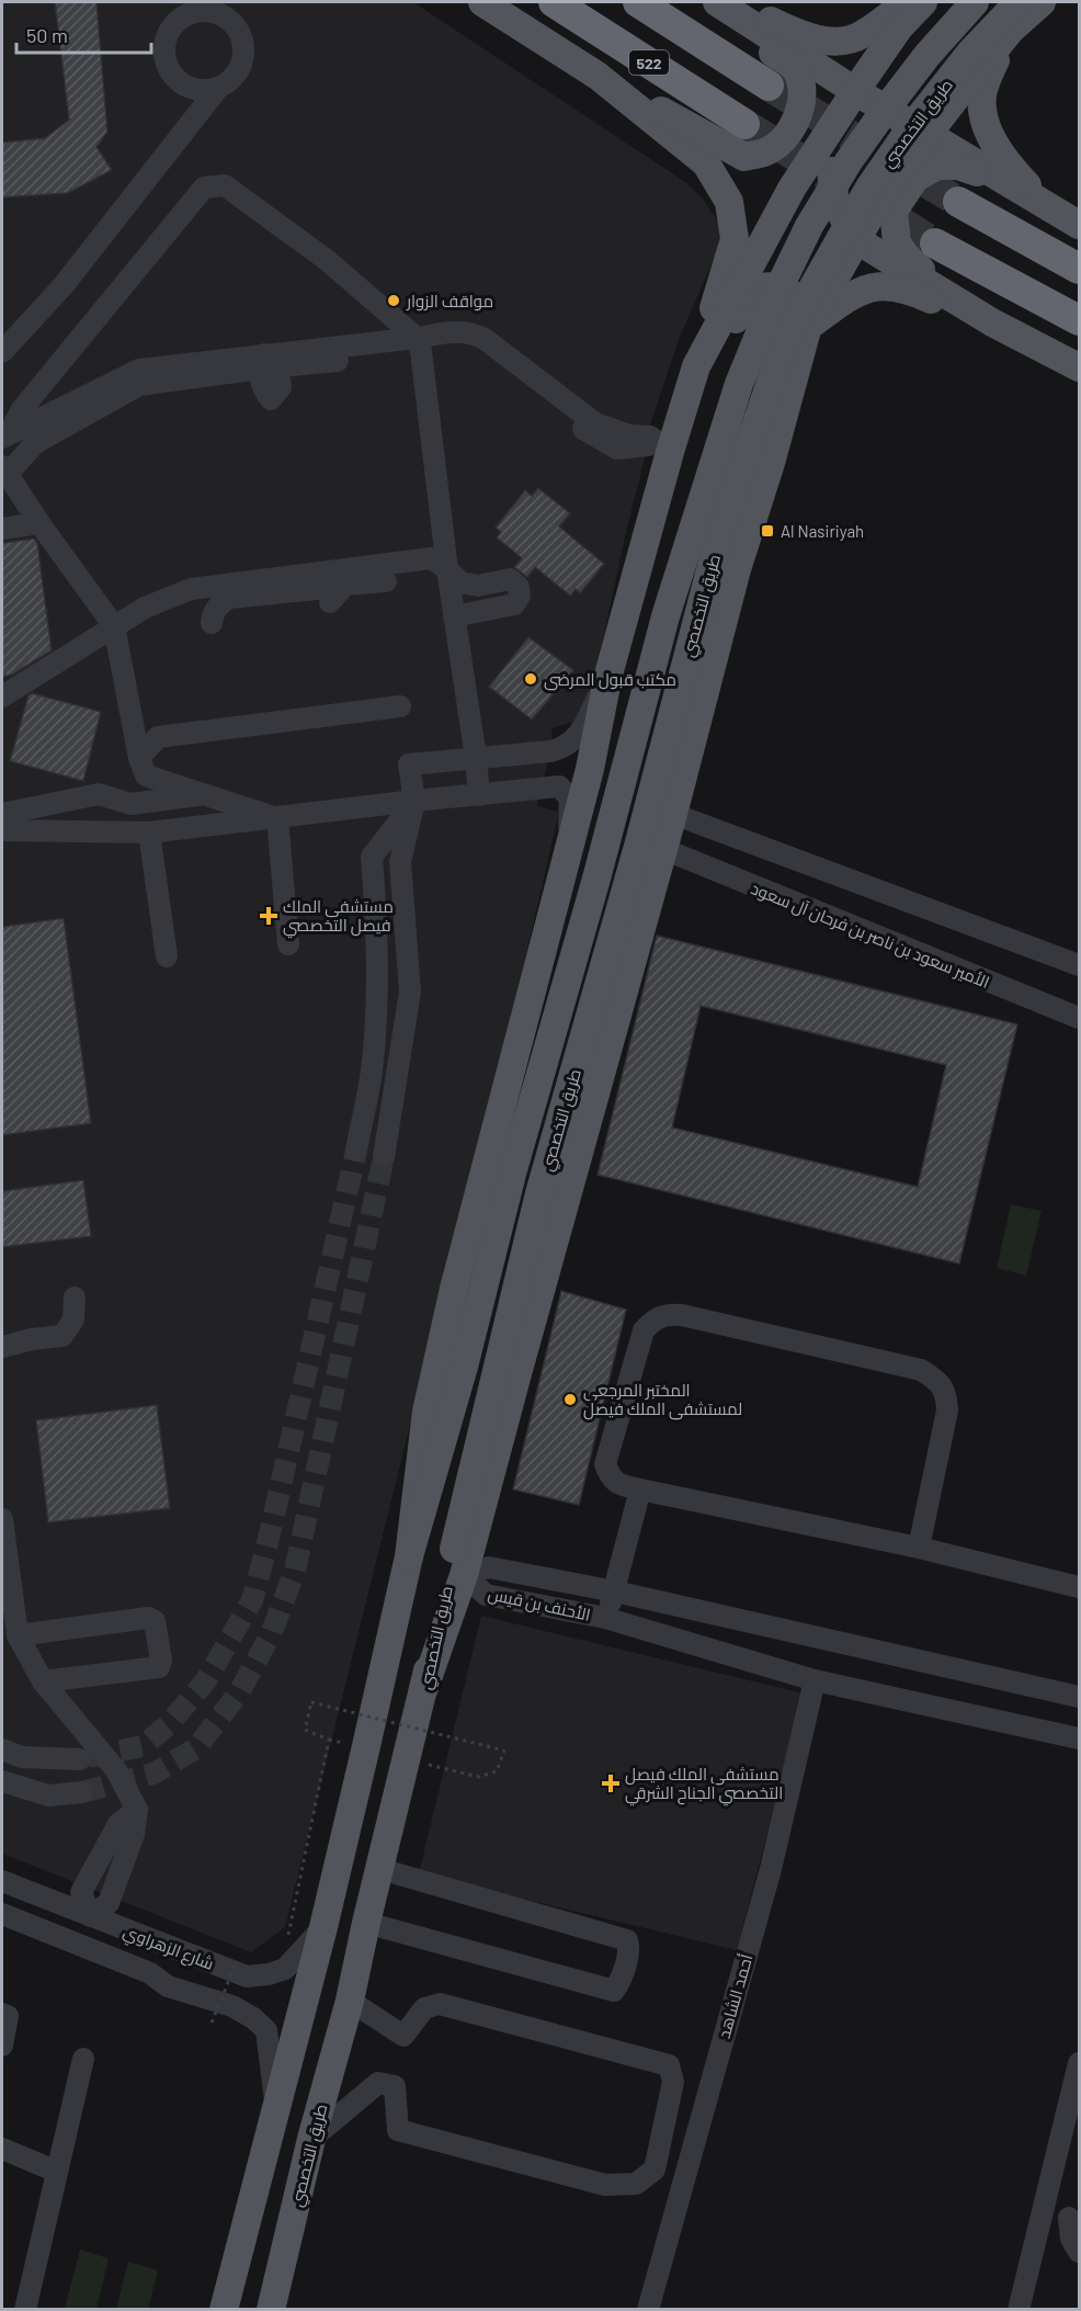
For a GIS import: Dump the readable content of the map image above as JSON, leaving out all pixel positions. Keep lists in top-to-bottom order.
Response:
{
  "streets": {
    "highway": ["522"],
    "main road": ["طريق التخصصي"],
    "street": [
      "الأمير سعود بن ناصر بن فرحان آل سعود",
      "الأحنف بن قيس",
      "شارع الزهراوي",
      "أحمد الشاهد"
    ]
  },
  "crossings": [
    ["طريق التخصصي", "شارع الزهراوي"],
    ["الأحنف بن قيس", "أحمد الشاهد"]
  ],
  "places": {
    "other": ["مواقف الزوار", "مكتب قبول المرضى", "المختبر المرجعي لمستشفى الملك فيصل"],
    "transit": ["Al Nasiriyah"],
    "health": ["مستشفى الملك فيصل التخصصي", "مستشفى الملك فيصل التخصصي الجناح الشرقي"]
  },
  "scale_bar": "50 m"
}
